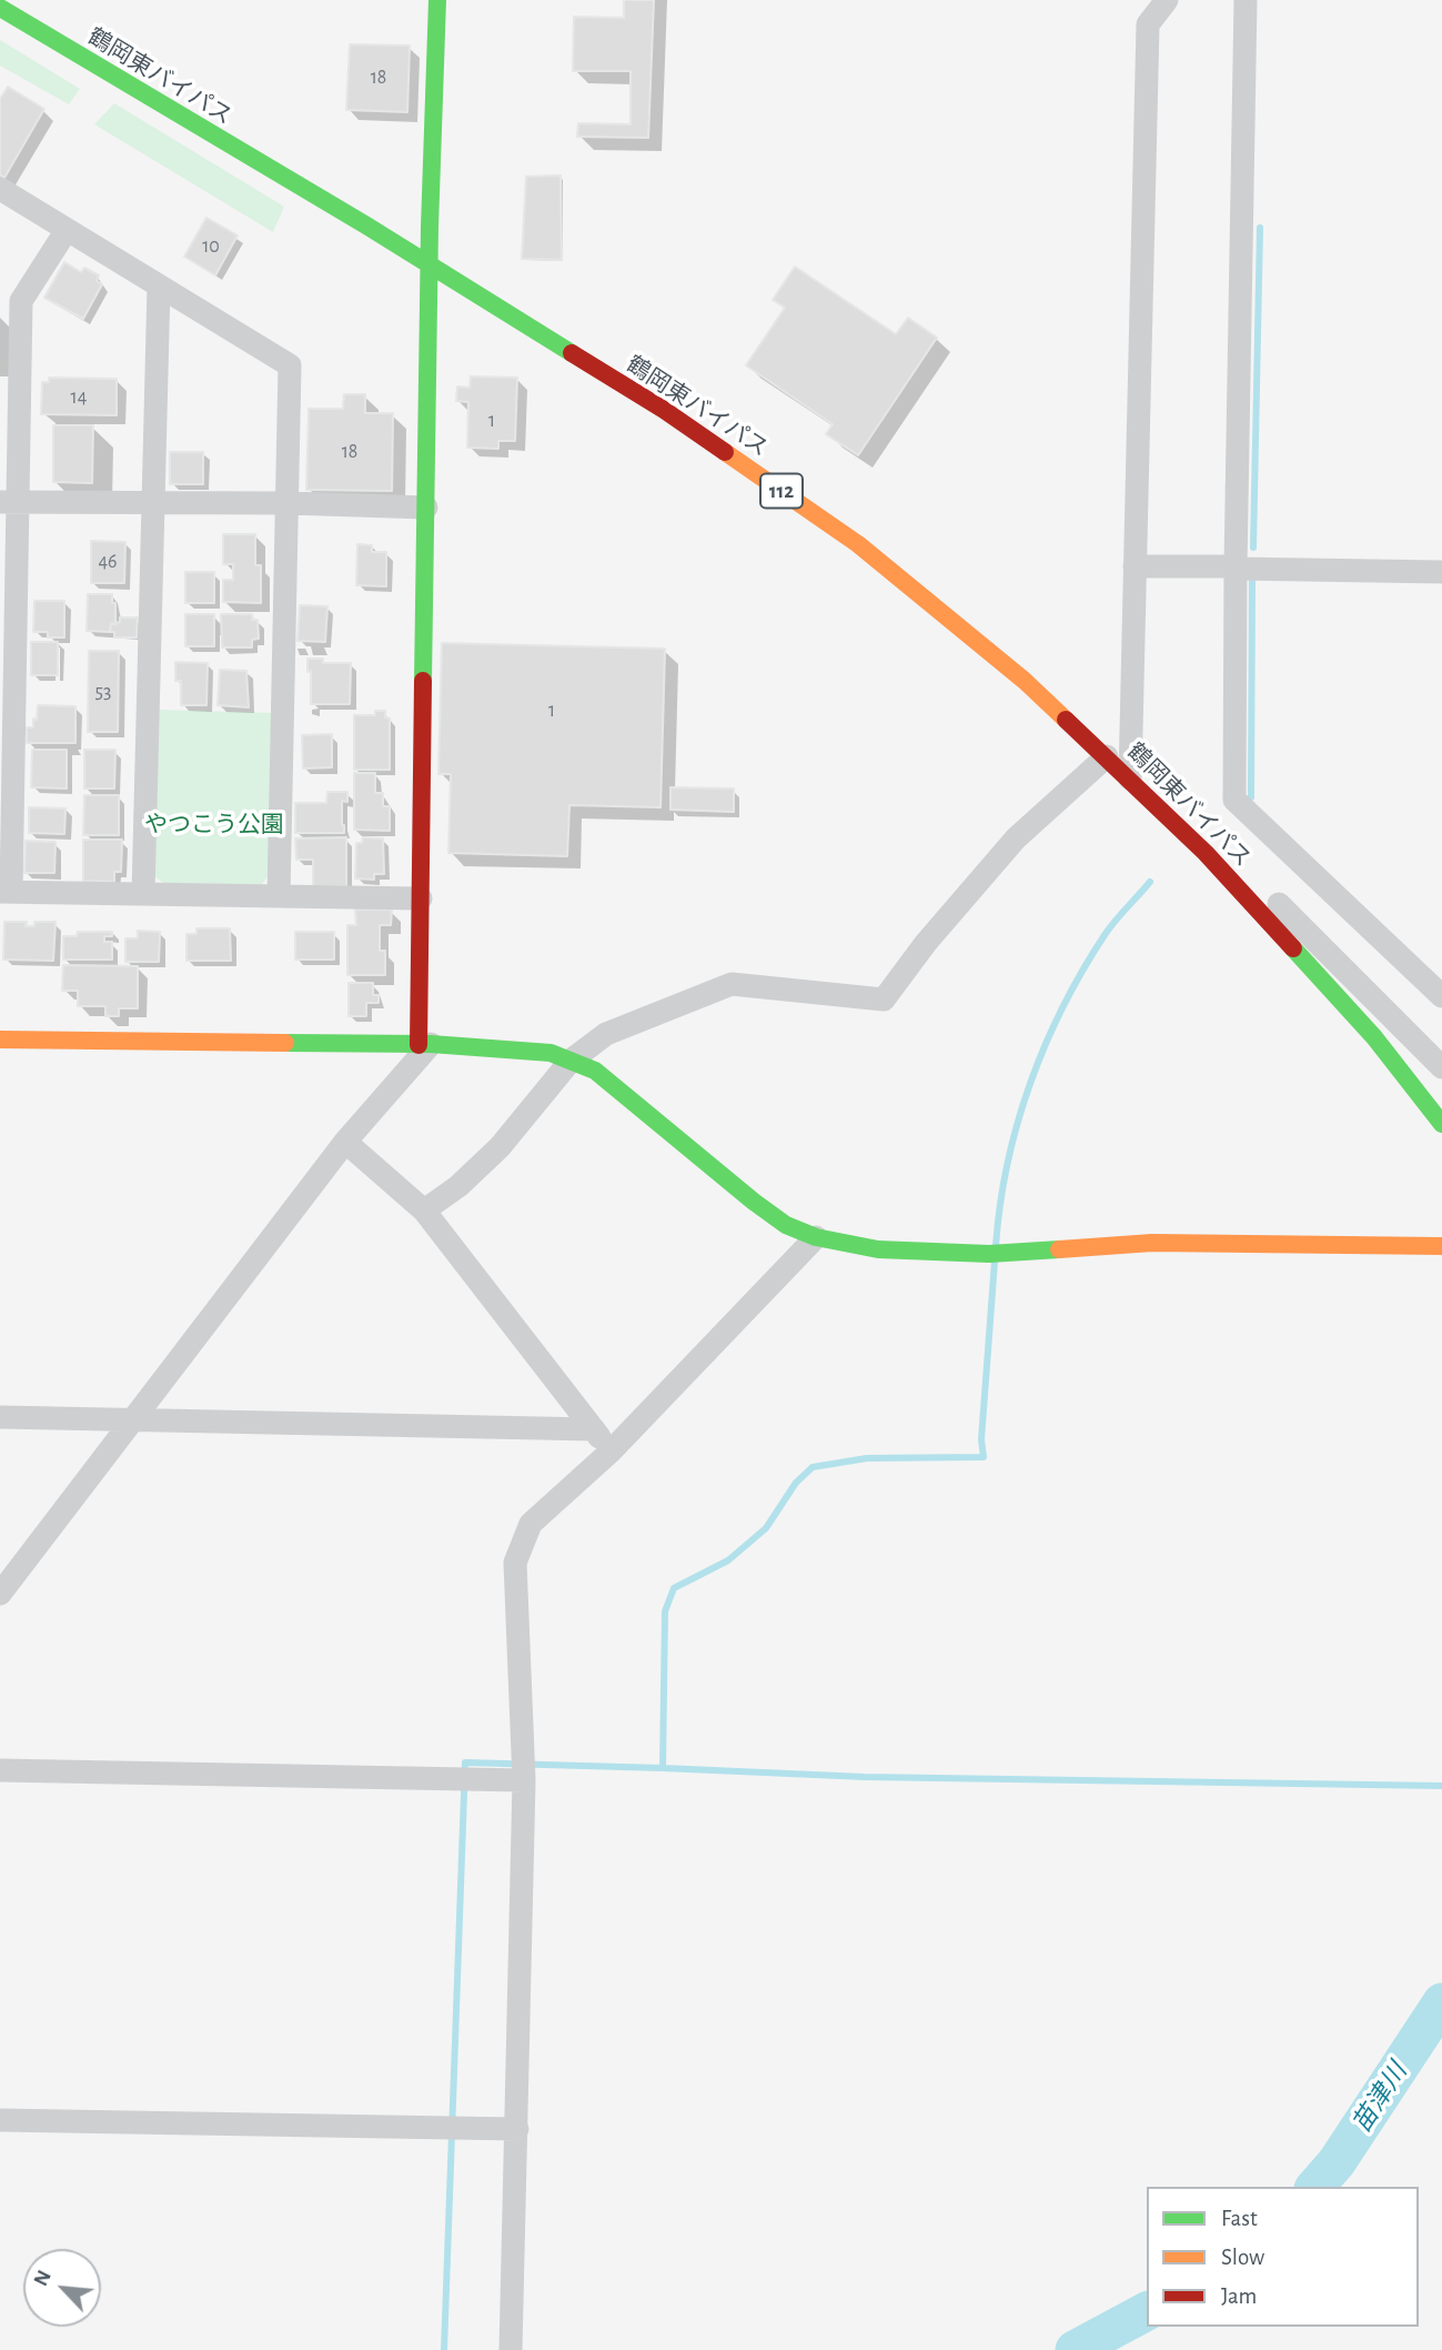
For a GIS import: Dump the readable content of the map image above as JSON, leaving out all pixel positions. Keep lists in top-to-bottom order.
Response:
{
  "streets": {
    "main road": ["鶴岡東バイパス", "112"]
  },
  "water": ["苗津川"],
  "parks": ["やつこう公園"],
  "house_numbers": [
    "18",
    "10",
    "14",
    "1",
    "18",
    "46",
    "53",
    "1"
  ],
  "legend": ["Fast", "Slow", "Jam"],
  "north": "top left"
}
